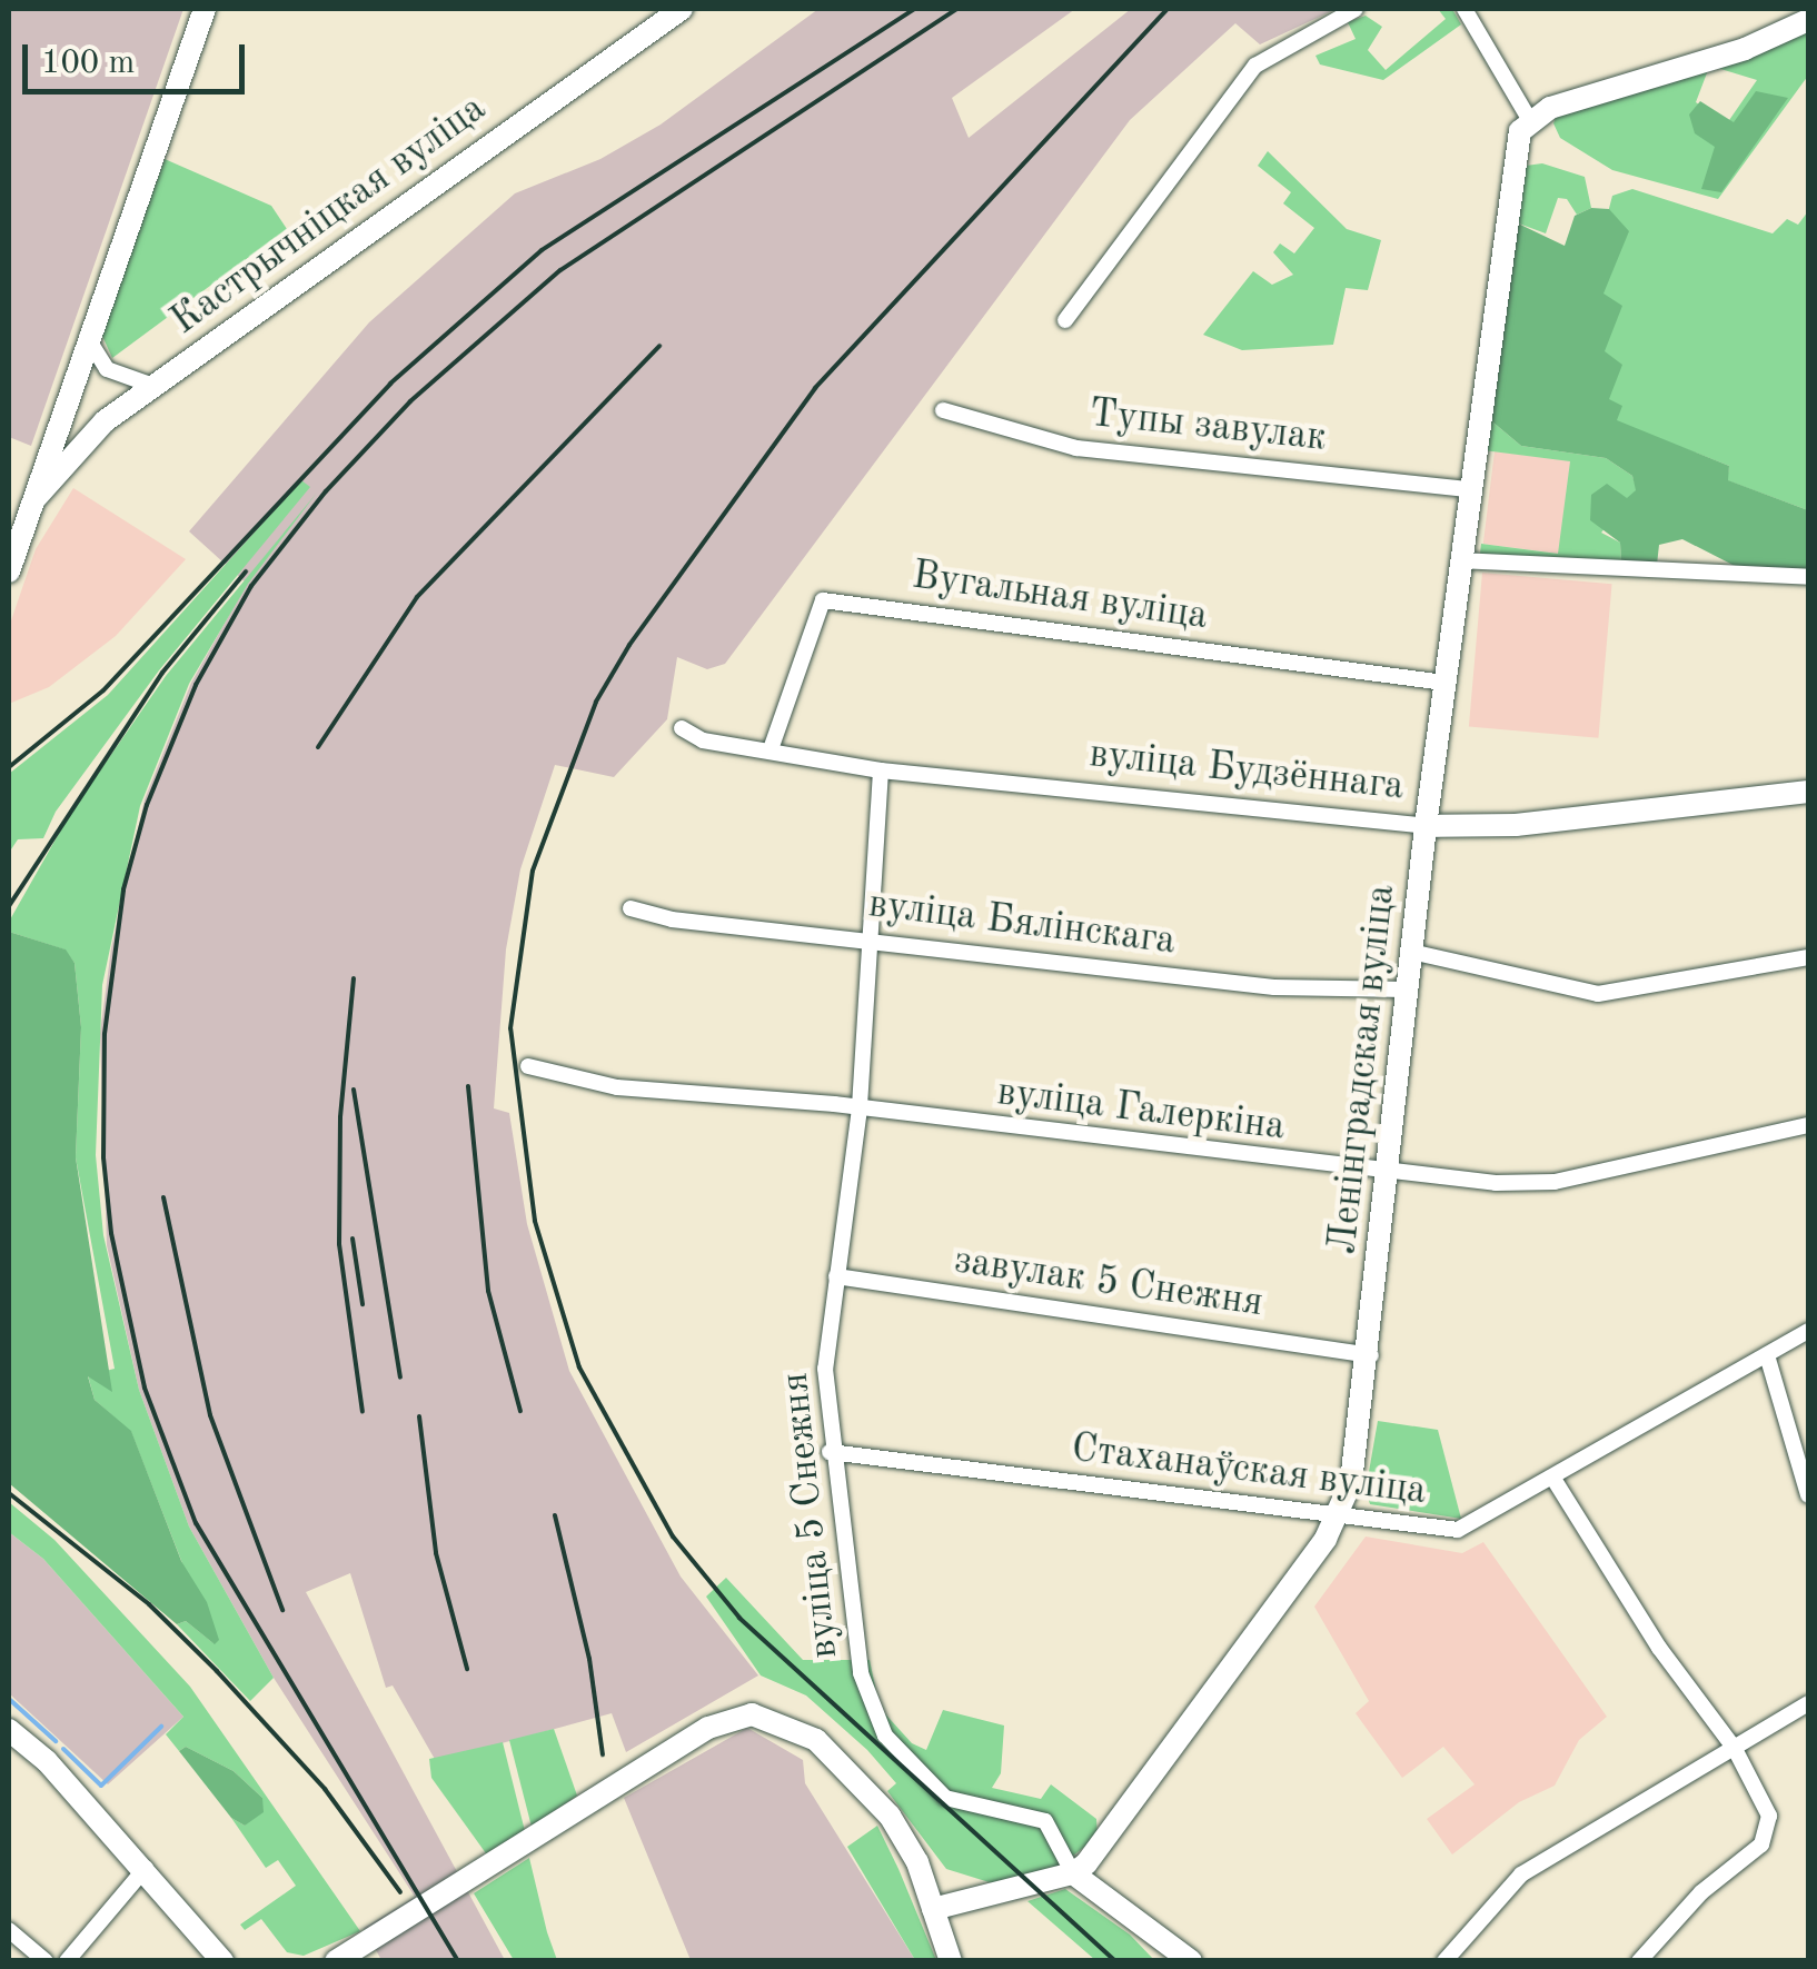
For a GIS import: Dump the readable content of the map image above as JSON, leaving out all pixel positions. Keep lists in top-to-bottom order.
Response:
{
  "streets": {
    "street": [
      "Кастрычніцкая вуліца",
      "Тупы завулак",
      "Вугальная вуліца",
      "вуліца Будзённага",
      "вуліца Бялінскага",
      "Ленінградская вуліца",
      "вуліца Галеркіна",
      "завулак 5 Снежня",
      "Стаханаўская вуліца",
      "вуліца 5 Снежня"
    ]
  },
  "crossings": [
    ["Тупы завулак", "Ленінградская вуліца"],
    ["Вугальная вуліца", "вуліца Будзённага"],
    ["Вугальная вуліца", "Ленінградская вуліца"],
    ["вуліца Будзённага", "Ленінградская вуліца"],
    ["вуліца Будзённага", "вуліца 5 Снежня"],
    ["вуліца Бялінскага", "Ленінградская вуліца"],
    ["вуліца Бялінскага", "вуліца 5 Снежня"],
    ["Ленінградская вуліца", "вуліца Галеркіна"],
    ["Ленінградская вуліца", "завулак 5 Снежня"],
    ["Ленінградская вуліца", "Стаханаўская вуліца"],
    ["Ленінградская вуліца", "вуліца 5 Снежня"],
    ["вуліца Галеркіна", "вуліца 5 Снежня"],
    ["завулак 5 Снежня", "вуліца 5 Снежня"],
    ["Стаханаўская вуліца", "вуліца 5 Снежня"]
  ],
  "scale_bar": "100 m"
}
